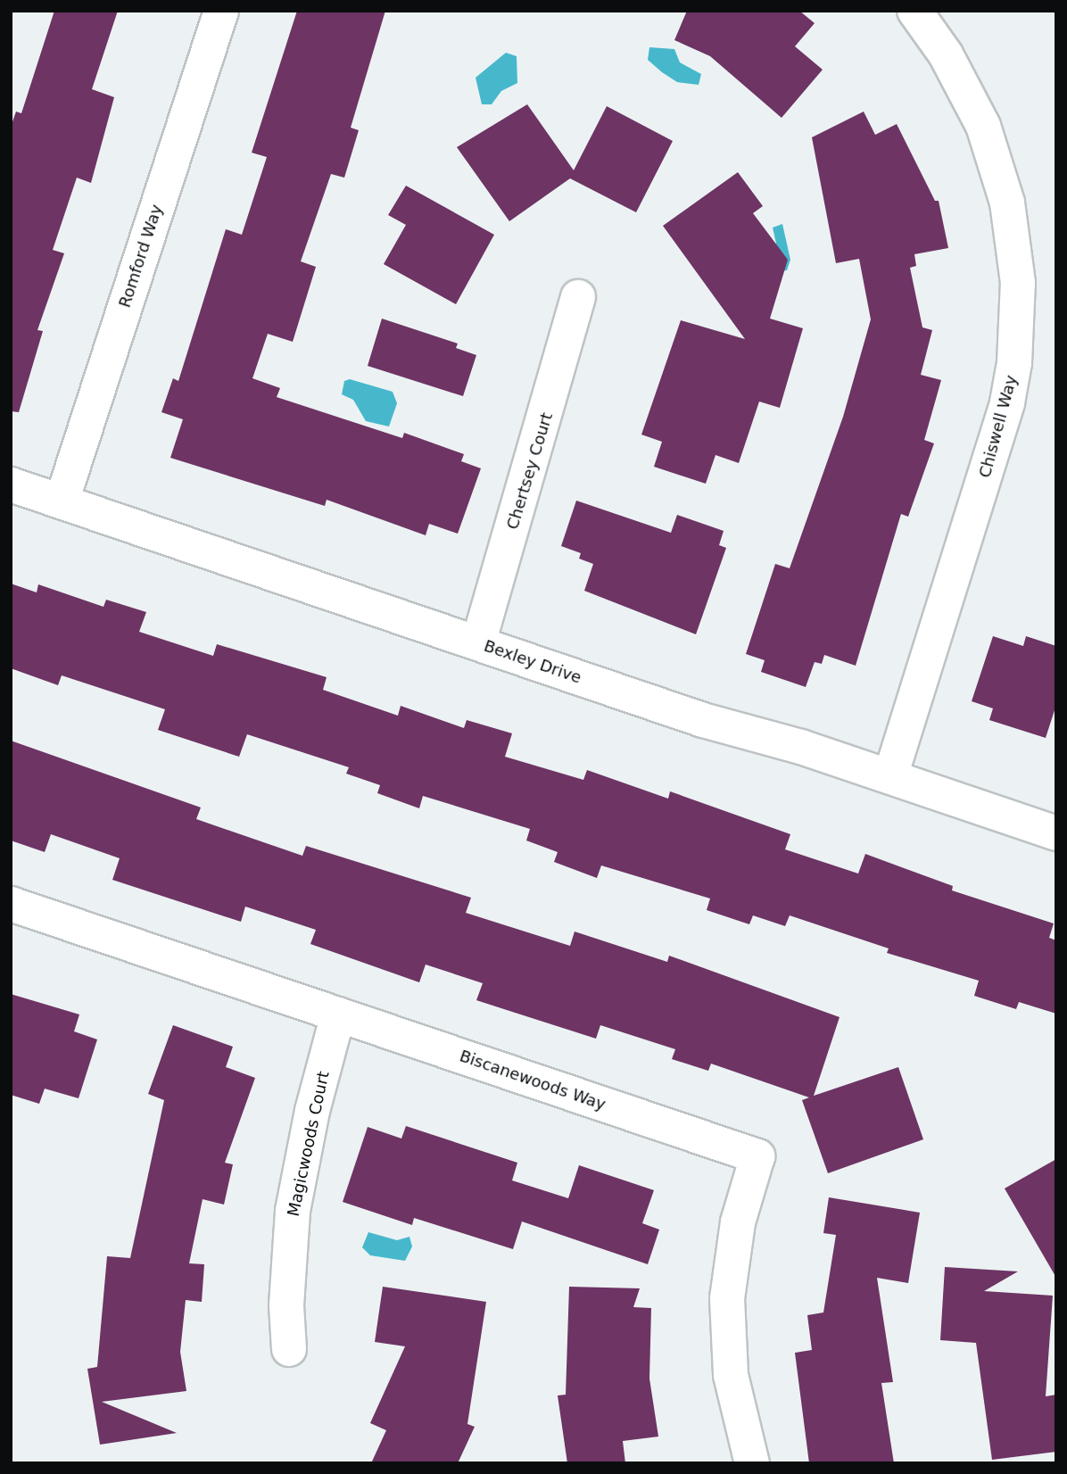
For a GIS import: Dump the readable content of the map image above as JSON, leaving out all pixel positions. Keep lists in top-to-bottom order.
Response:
{
  "streets": {
    "street": [
      "Romford Way",
      "Chiswell Way",
      "Chertsey Court",
      "Bexley Drive",
      "Biscanewoods Way",
      "Magicwoods Court"
    ]
  },
  "crossings": [
    ["Romford Way", "Bexley Drive"],
    ["Chiswell Way", "Bexley Drive"],
    ["Chertsey Court", "Bexley Drive"],
    ["Biscanewoods Way", "Magicwoods Court"]
  ]
}
